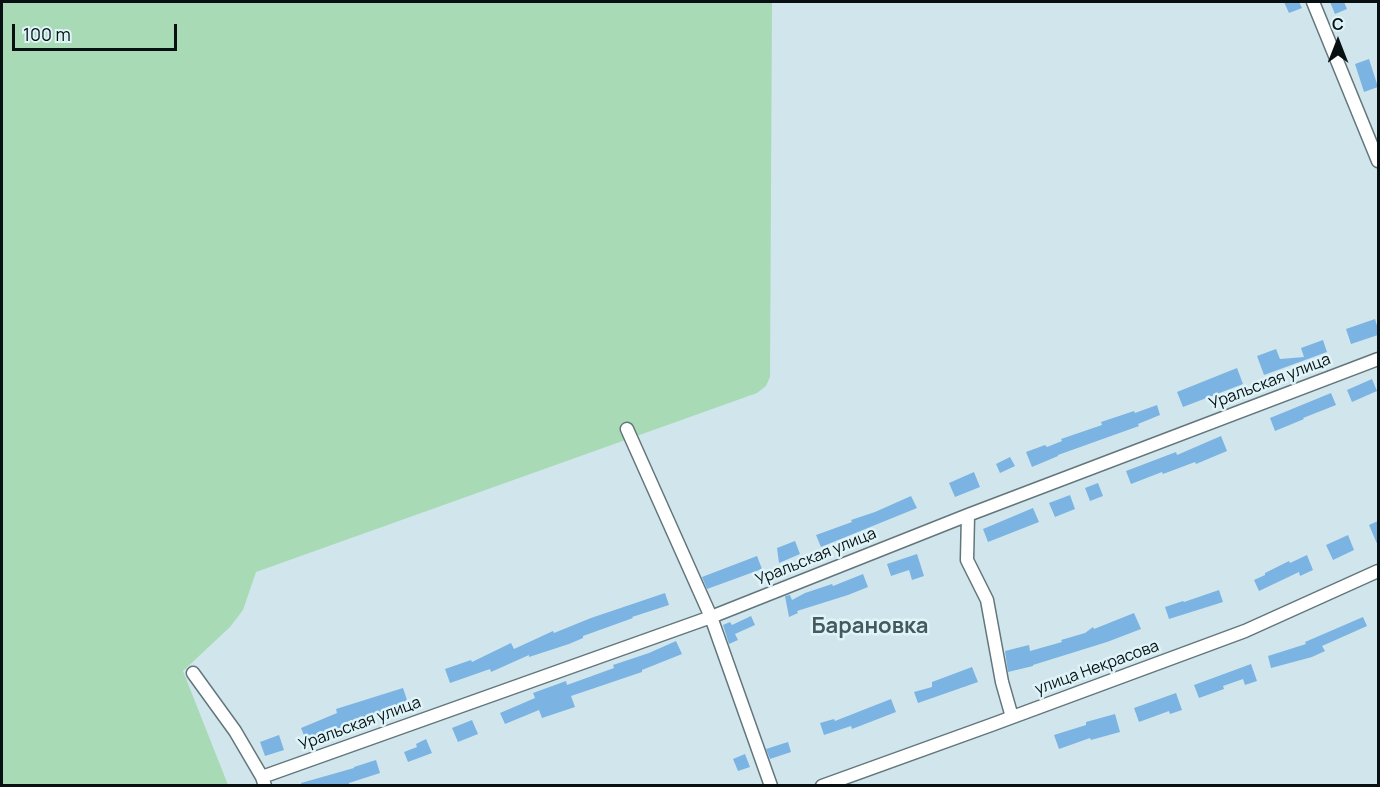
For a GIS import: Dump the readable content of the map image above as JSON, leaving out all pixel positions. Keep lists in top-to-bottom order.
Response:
{
  "streets": {
    "street": ["Уральская улица", "улица Некрасова"]
  },
  "districts": ["Барановка"],
  "scale_bar": "100 m",
  "north": "top"
}
